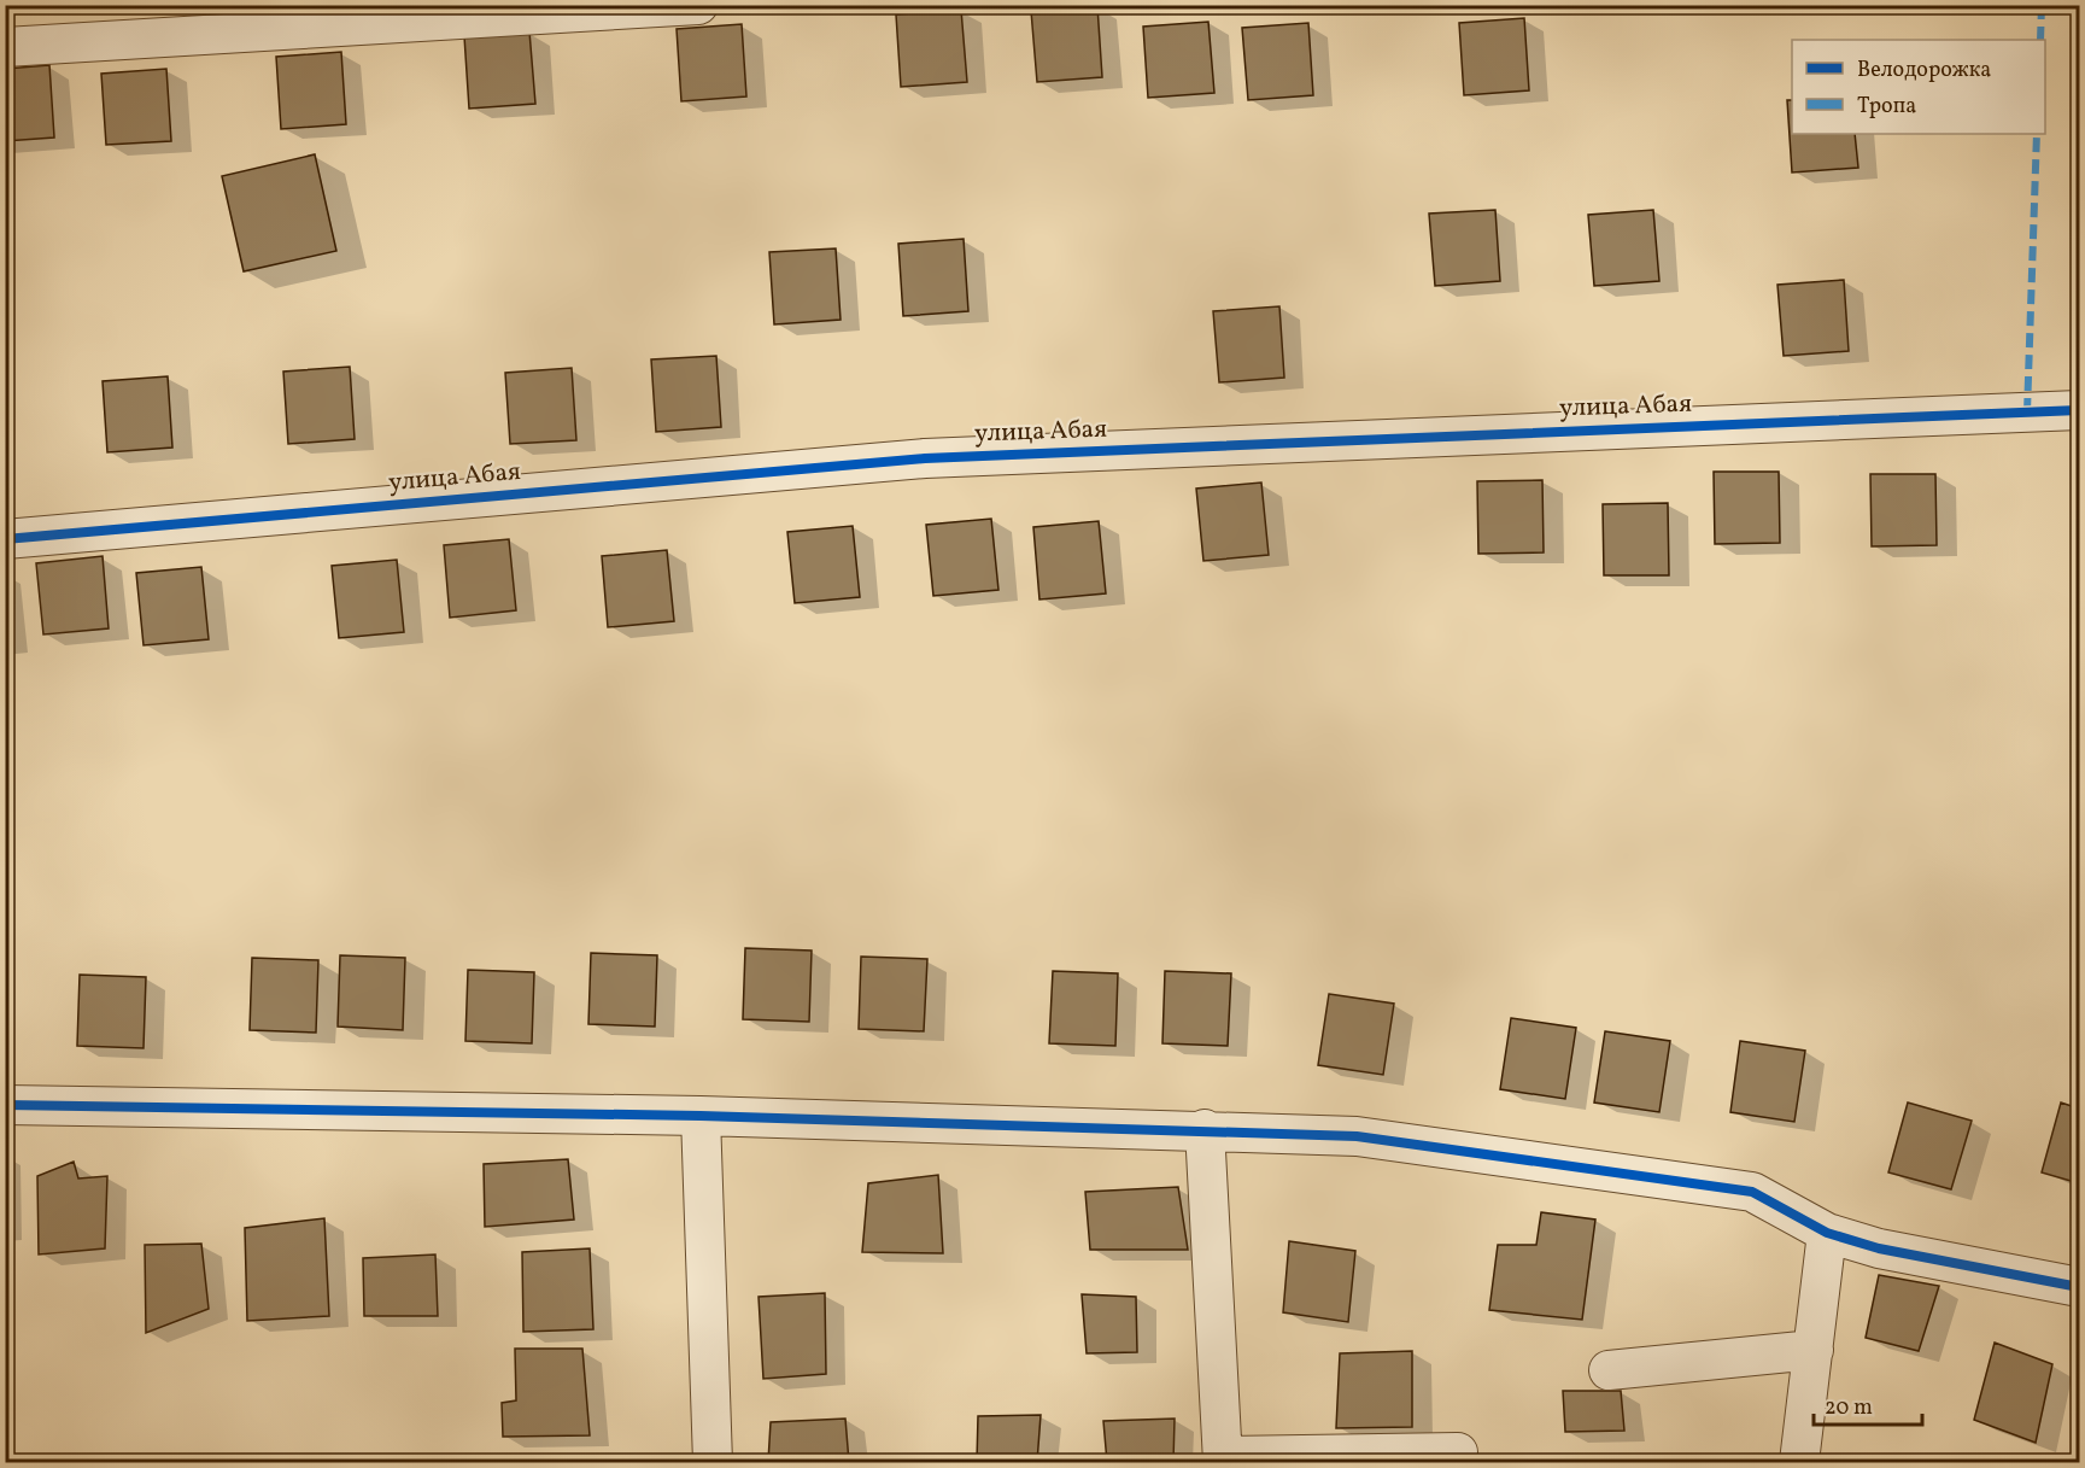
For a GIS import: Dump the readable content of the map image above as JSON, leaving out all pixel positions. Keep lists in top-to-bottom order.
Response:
{
  "streets": {
    "street": ["улица Абая"]
  },
  "legend": ["Велодорожка", "Тропа"],
  "scale_bar": "20 m"
}
